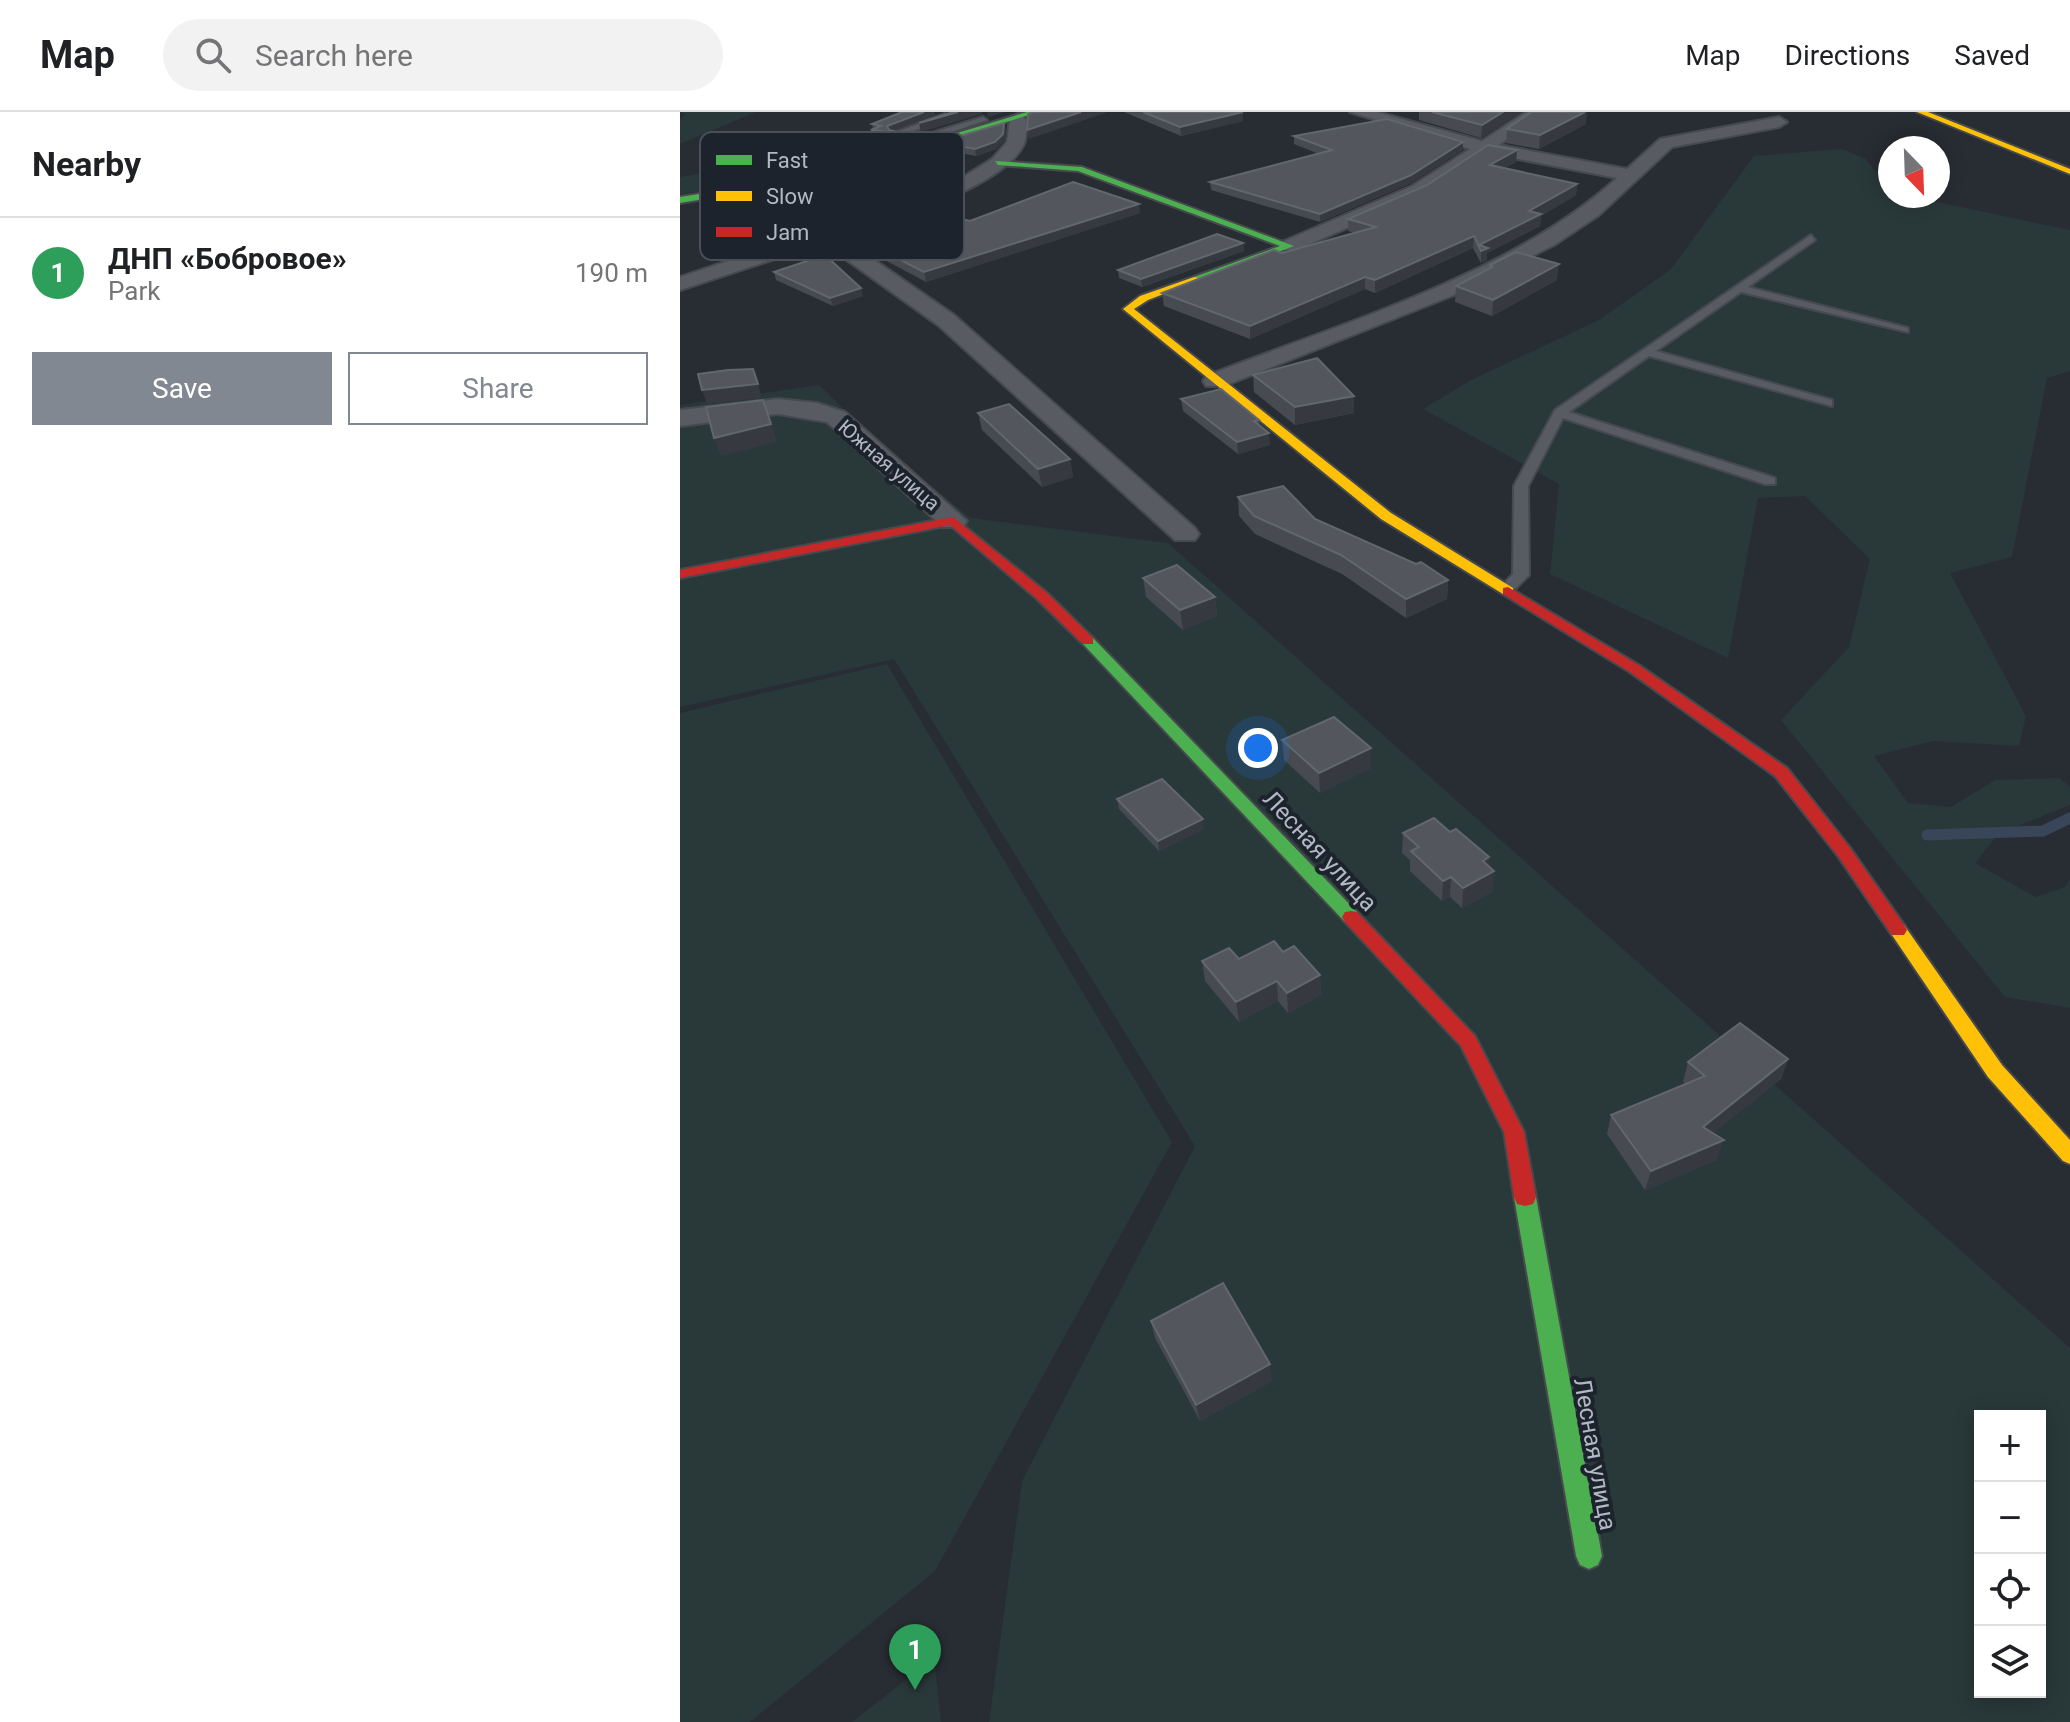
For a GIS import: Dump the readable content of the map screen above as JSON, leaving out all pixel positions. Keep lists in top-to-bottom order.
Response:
{
  "streets": {
    "main road": ["Лесная улица"],
    "street": ["Южная улица"]
  },
  "crossings": [
    ["Южная улица", "Лесная улица"]
  ],
  "legend": ["Fast", "Slow", "Jam"],
  "north": "bottom right",
  "page": {
    "header": "Map",
    "search": "Search here",
    "nav": ["Map", "Directions", "Saved"],
    "heading": "Nearby",
    "list": [
      {
        "mark": "1",
        "name": "ДНП «Бобровое»",
        "note": "Park",
        "value": "190 m"
      }
    ],
    "buttons": ["Save", "Share"],
    "map_buttons": ["+", "−"],
    "pins": "1"
  }
}
